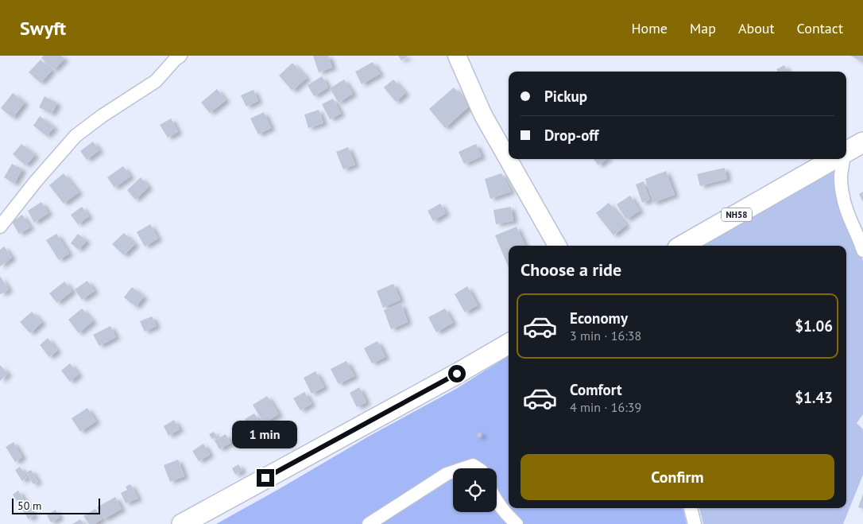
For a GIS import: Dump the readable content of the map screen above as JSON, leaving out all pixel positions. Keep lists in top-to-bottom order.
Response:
{
  "streets": {
    "main road": ["NH58"]
  },
  "scale_bar": "50 m",
  "page": {
    "header": "Swyft",
    "nav": [
      "Home",
      "Map",
      "About",
      "Contact"
    ],
    "banner": ["Pickup", "Drop-off"],
    "heading": "Choose a ride",
    "list": [
      {
        "name": "Economy",
        "note": "3 min · 16:38",
        "value": "$1.06"
      },
      {
        "name": "Comfort",
        "note": "4 min · 16:39",
        "value": "$1.43"
      }
    ],
    "bubble": "1 min",
    "buttons": "Confirm",
    "scale": "50 m"
  }
}
